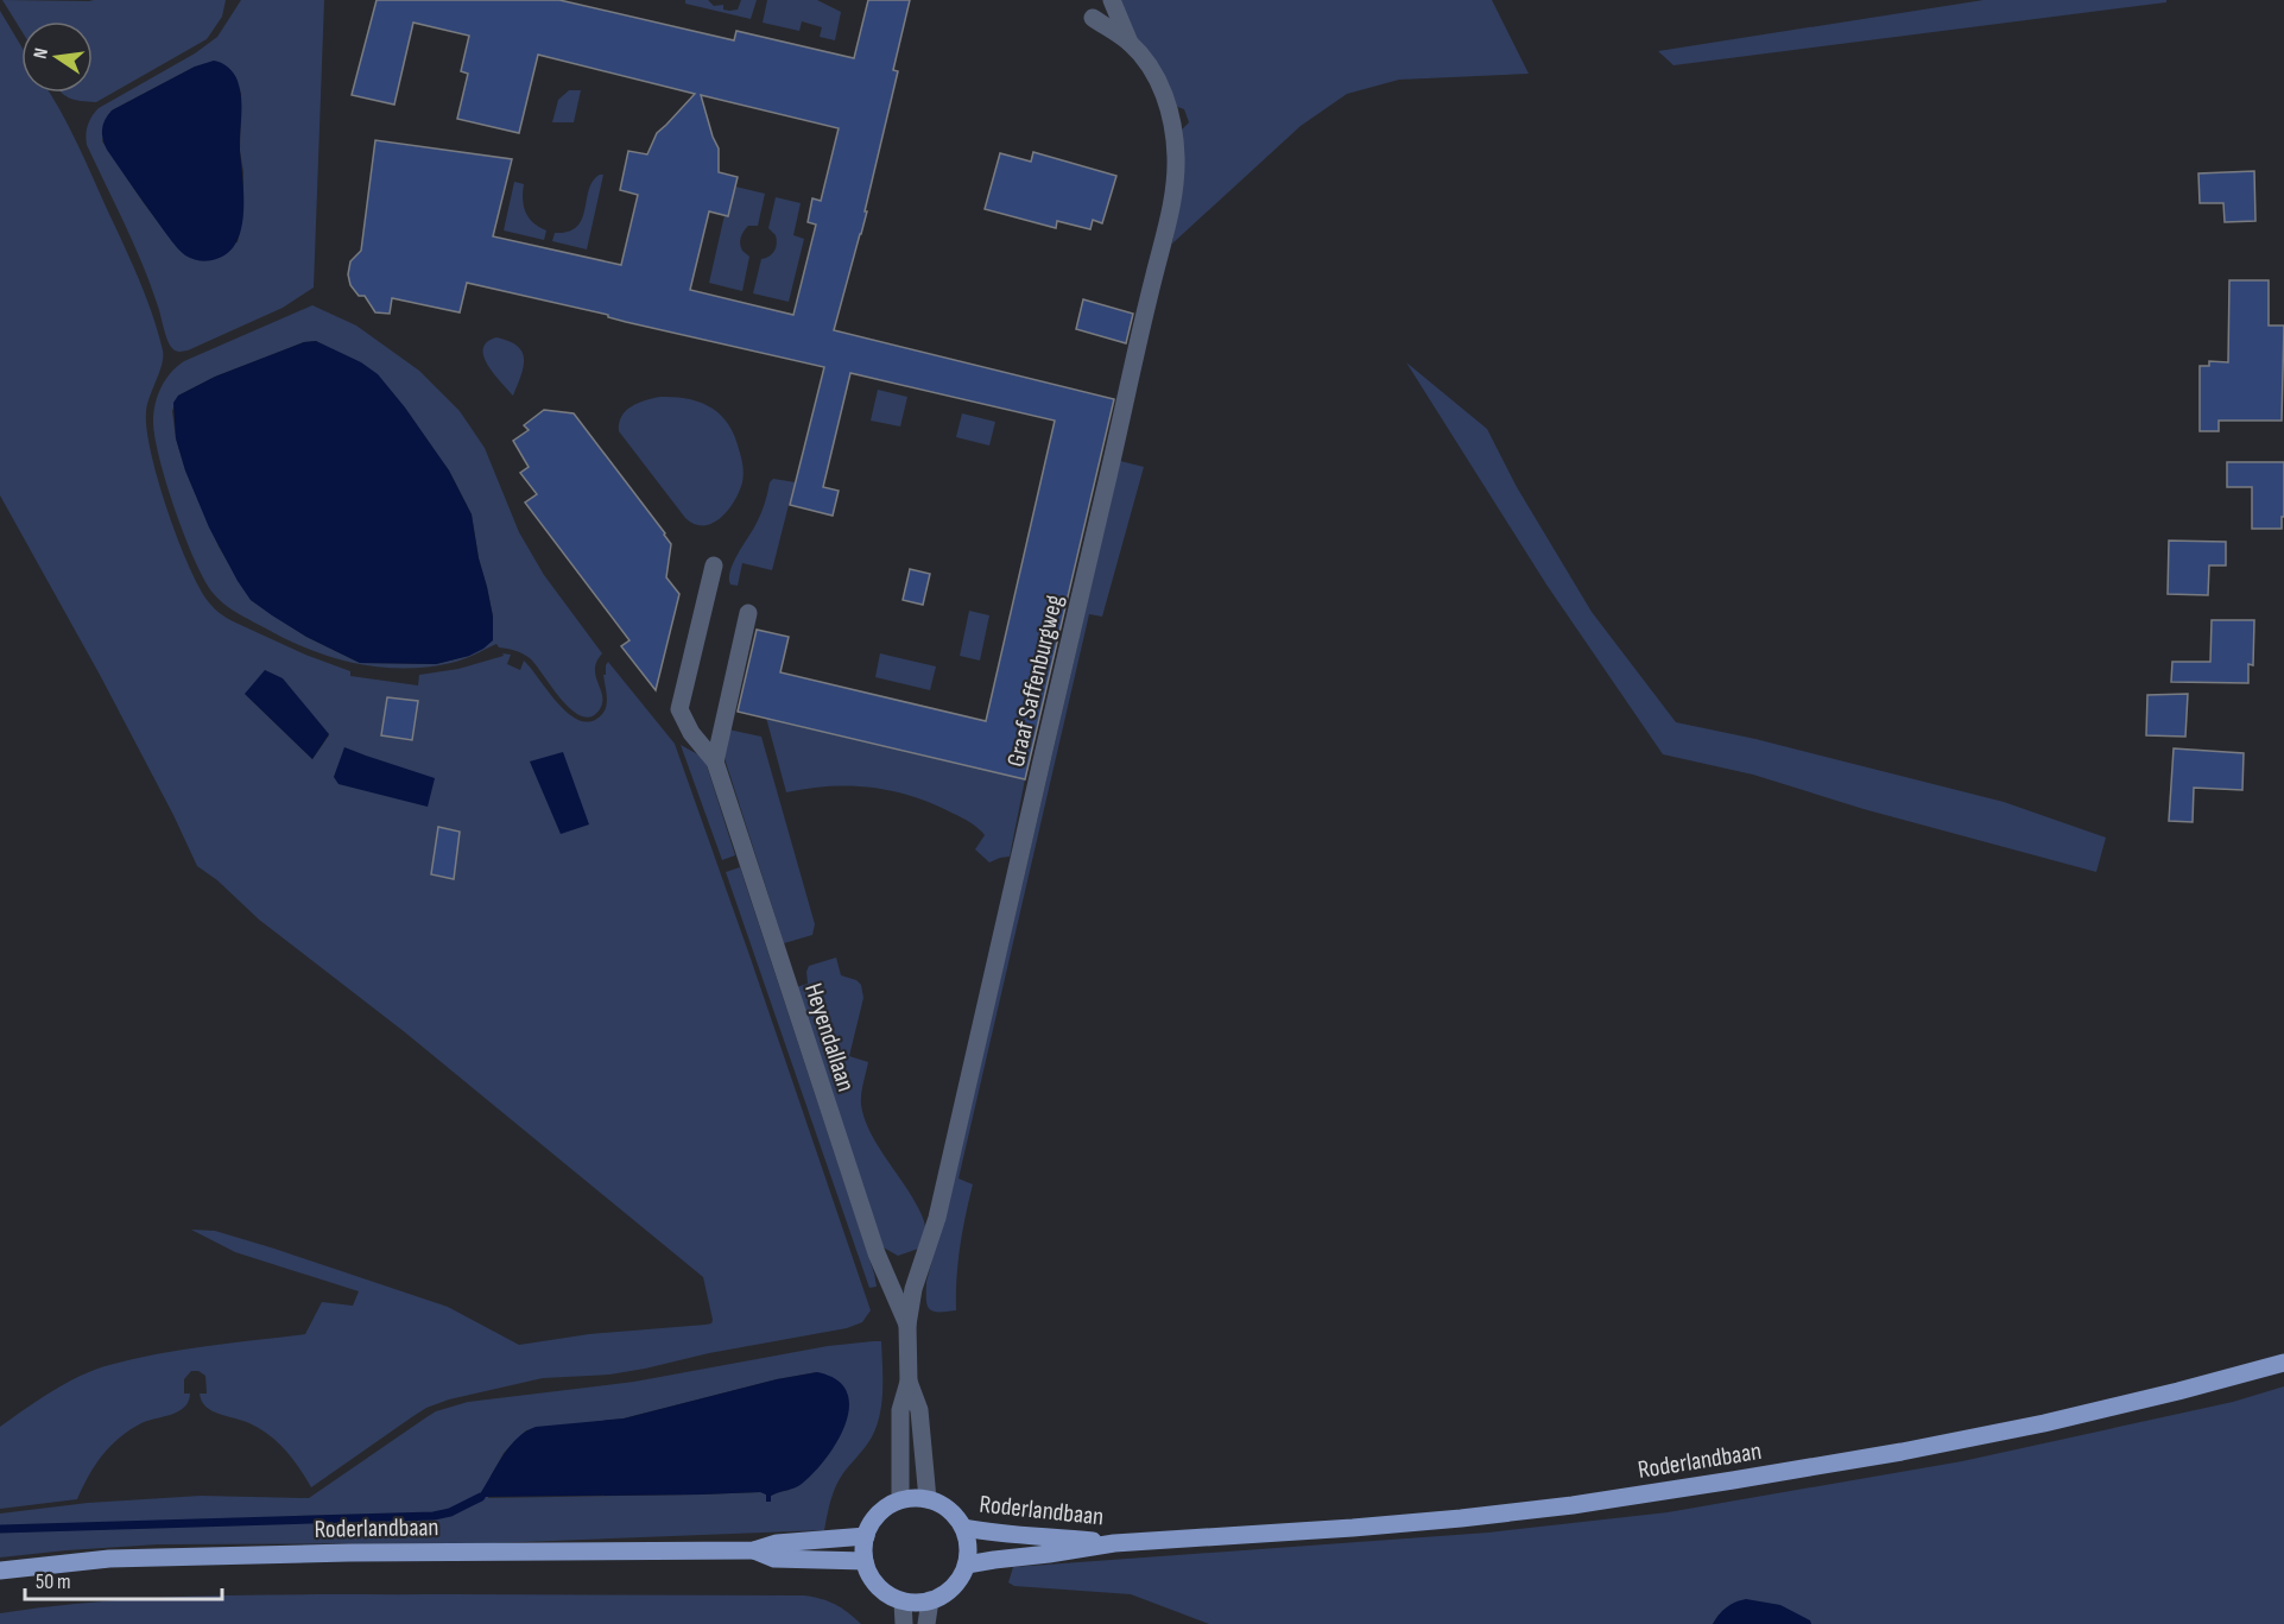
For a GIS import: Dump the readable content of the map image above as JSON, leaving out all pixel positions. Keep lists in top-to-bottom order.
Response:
{
  "streets": {
    "main road": ["Roderlandbaan"],
    "street": ["Graaf Saffenburgweg", "Heyendallaan"]
  },
  "crossings": [
    ["Graaf Saffenburgweg", "Heyendallaan"],
    ["Graaf Saffenburgweg", "Roderlandbaan"]
  ],
  "scale_bar": "50 m",
  "north": "left"
}
